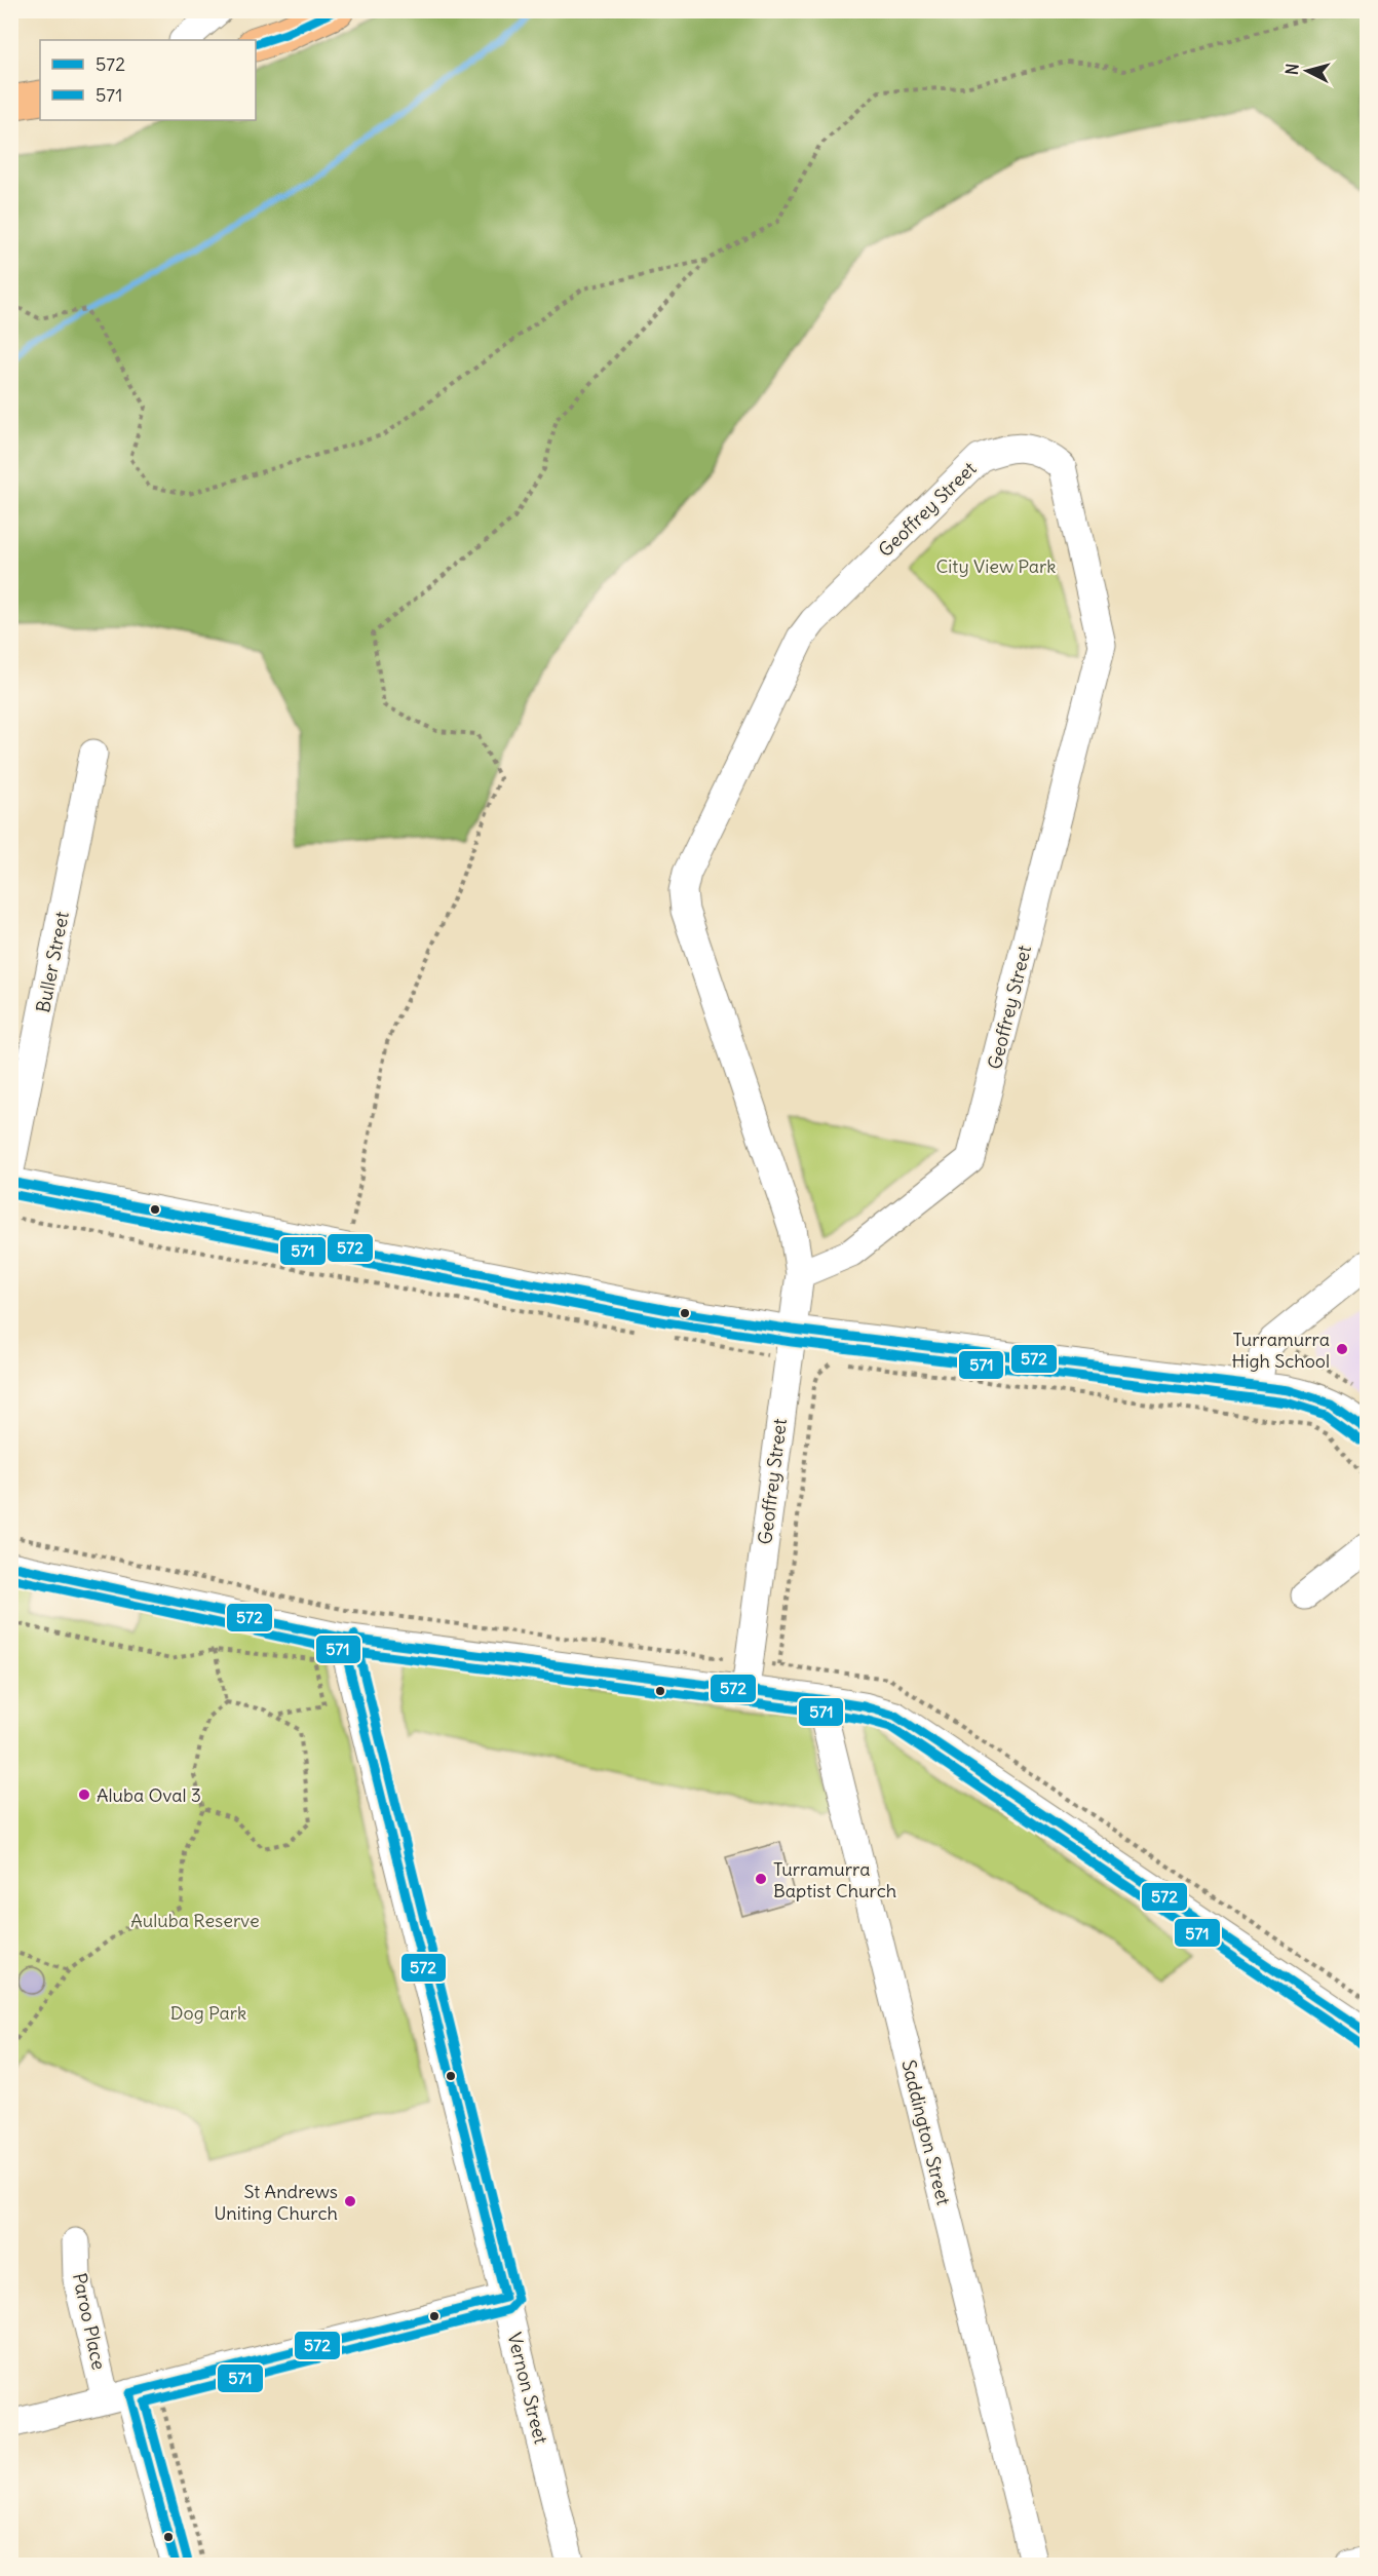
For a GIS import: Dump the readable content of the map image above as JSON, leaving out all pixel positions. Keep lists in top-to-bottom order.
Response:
{
  "streets": {
    "street": [
      "Geoffrey Street",
      "Buller Street",
      "Saddington Street",
      "Paroo Place",
      "Vernon Street"
    ]
  },
  "parks": ["City View Park", "Auluba Reserve", "Dog Park"],
  "places": [
    "Turramurra High School",
    "Aluba Oval 3",
    "Turramurra Baptist Church",
    "St Andrews Uniting Church"
  ],
  "lines": ["transit line 572", "transit line 571"],
  "legend": ["572", "571"],
  "north": "left"
}
